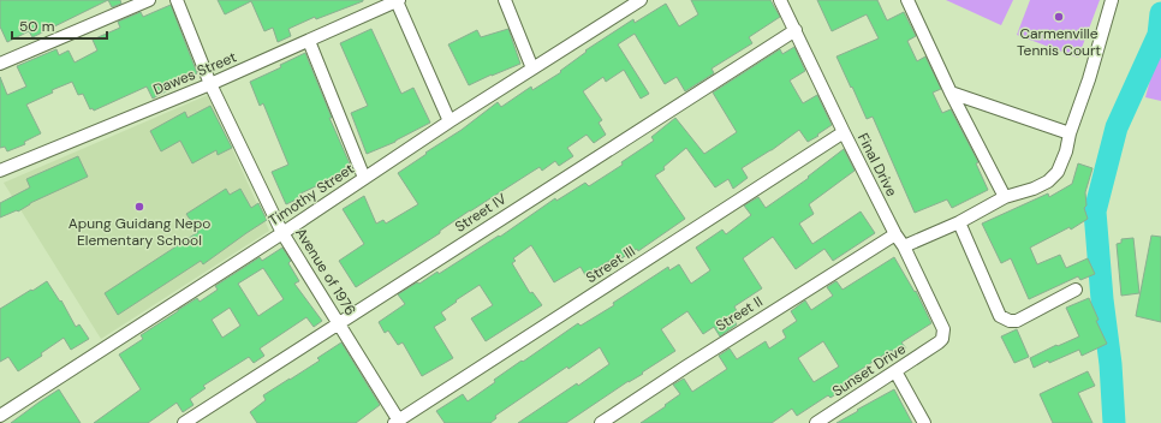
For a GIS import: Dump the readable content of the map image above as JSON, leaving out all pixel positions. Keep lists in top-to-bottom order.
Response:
{
  "streets": {
    "street": [
      "Dawes Street",
      "Final Drive",
      "Timothy Street",
      "Street IV",
      "Street III",
      "Avenue of 1976",
      "Street II",
      "Sunset Drive"
    ]
  },
  "crossings": [
    ["Dawes Street", "Avenue of 1976"],
    ["Final Drive", "Street IV"],
    ["Final Drive", "Street III"],
    ["Final Drive", "Street II"],
    ["Final Drive", "Sunset Drive"],
    ["Timothy Street", "Avenue of 1976"],
    ["Street IV", "Avenue of 1976"],
    ["Street III", "Avenue of 1976"]
  ],
  "places": ["Carmenville Tennis Court", "Apung Guidang Nepo Elementary School"],
  "scale_bar": "50 m"
}
